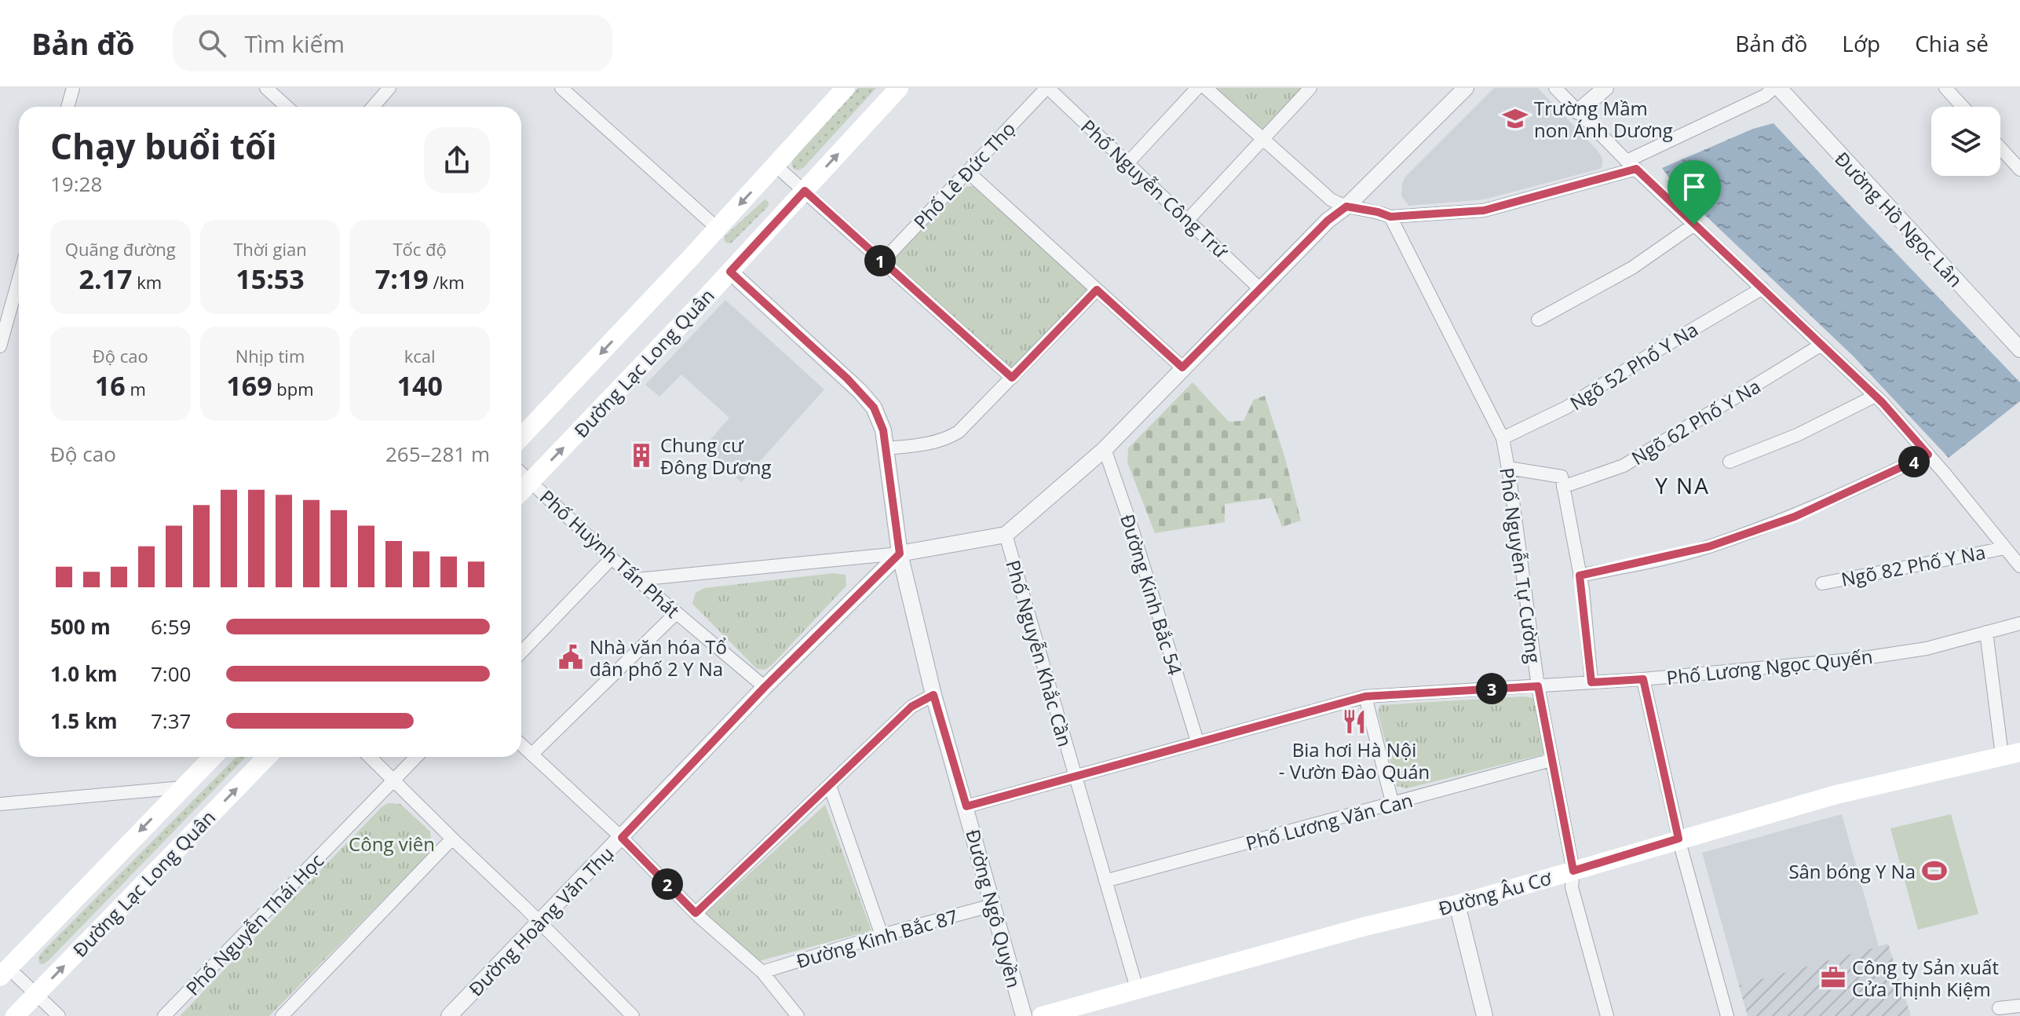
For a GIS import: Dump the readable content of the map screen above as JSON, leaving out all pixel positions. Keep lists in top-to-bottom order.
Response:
{
  "streets": {
    "main road": ["Đường Lạc Long Quân", "Đường Âu Cơ"],
    "street": [
      "Phố Lê Đức Thọ",
      "Phố Nguyễn Công Trứ",
      "Đường Hồ Ngọc Lân",
      "Ngõ 52 Phố Y Na",
      "Ngõ 62 Phố Y Na",
      "Phố Huỳnh Tấn Phát",
      "Phố Nguyễn Tự Cường",
      "Ngõ 82 Phố Y Na",
      "Đường Kinh Bắc 54",
      "Phố Nguyễn Khắc Cần",
      "Phố Lương Ngọc Quyến",
      "Phố Lương Văn Can",
      "Đường Ngô Quyền",
      "Đường Hoàng Văn Thụ",
      "Phố Nguyễn Thái Học",
      "Đường Kinh Bắc 87"
    ]
  },
  "crossings": [
    ["Phố Lê Đức Thọ", "Phố Nguyễn Công Trứ"],
    ["Đường Lạc Long Quân", "Phố Huỳnh Tấn Phát"],
    ["Đường Lạc Long Quân", "Đường Ngô Quyền"],
    ["Ngõ 52 Phố Y Na", "Phố Nguyễn Tự Cường"],
    ["Phố Huỳnh Tấn Phát", "Đường Hoàng Văn Thụ"],
    ["Phố Nguyễn Tự Cường", "Phố Lương Ngọc Quyến"],
    ["Phố Nguyễn Tự Cường", "Phố Lương Văn Can"],
    ["Phố Nguyễn Tự Cường", "Đường Âu Cơ"],
    ["Đường Kinh Bắc 54", "Phố Lương Ngọc Quyến"],
    ["Phố Nguyễn Khắc Cần", "Phố Lương Ngọc Quyến"],
    ["Phố Nguyễn Khắc Cần", "Phố Lương Văn Can"],
    ["Phố Nguyễn Khắc Cần", "Đường Âu Cơ"],
    ["Phố Lương Ngọc Quyến", "Đường Ngô Quyền"],
    ["Đường Ngô Quyền", "Đường Hoàng Văn Thụ"],
    ["Đường Ngô Quyền", "Đường Kinh Bắc 87"]
  ],
  "districts": ["Y NA"],
  "parks": ["Công viên"],
  "places": {
    "school or university": ["Trường Mầm non Ánh Dương"],
    "building": ["Chung cư Đông Dương"],
    "public building": ["Nhà văn hóa Tổ dân phố 2 Y Na"],
    "restaurant": ["Bia hơi Hà Nội - Vườn Đào Quán"],
    "sports": ["Sân bóng Y Na"],
    "office": ["Công ty Sản xuất Cửa Thịnh Kiệm"]
  },
  "page": {
    "header": "Bản đồ",
    "search": "Tìm kiếm",
    "nav": ["Bản đồ", "Lớp", "Chia sẻ"],
    "heading": ["Chạy buổi tối", "19:28"],
    "stats": [
      ["Quãng đường", "2.17 km"],
      ["Thời gian", "15:53"],
      ["Tốc độ", "7:19 /km"],
      ["Độ cao", "16 m"],
      ["Nhịp tim", "169 bpm"],
      ["kcal", "140"]
    ],
    "pins": [
      "1",
      "4",
      "3",
      "2"
    ],
    "chart": ["Độ cao", "265–281 m"],
    "list": [
      {
        "name": "500 m",
        "note": "6:59"
      },
      {
        "name": "1.0 km",
        "note": "7:00"
      },
      {
        "name": "1.5 km",
        "note": "7:37"
      }
    ]
  }
}
